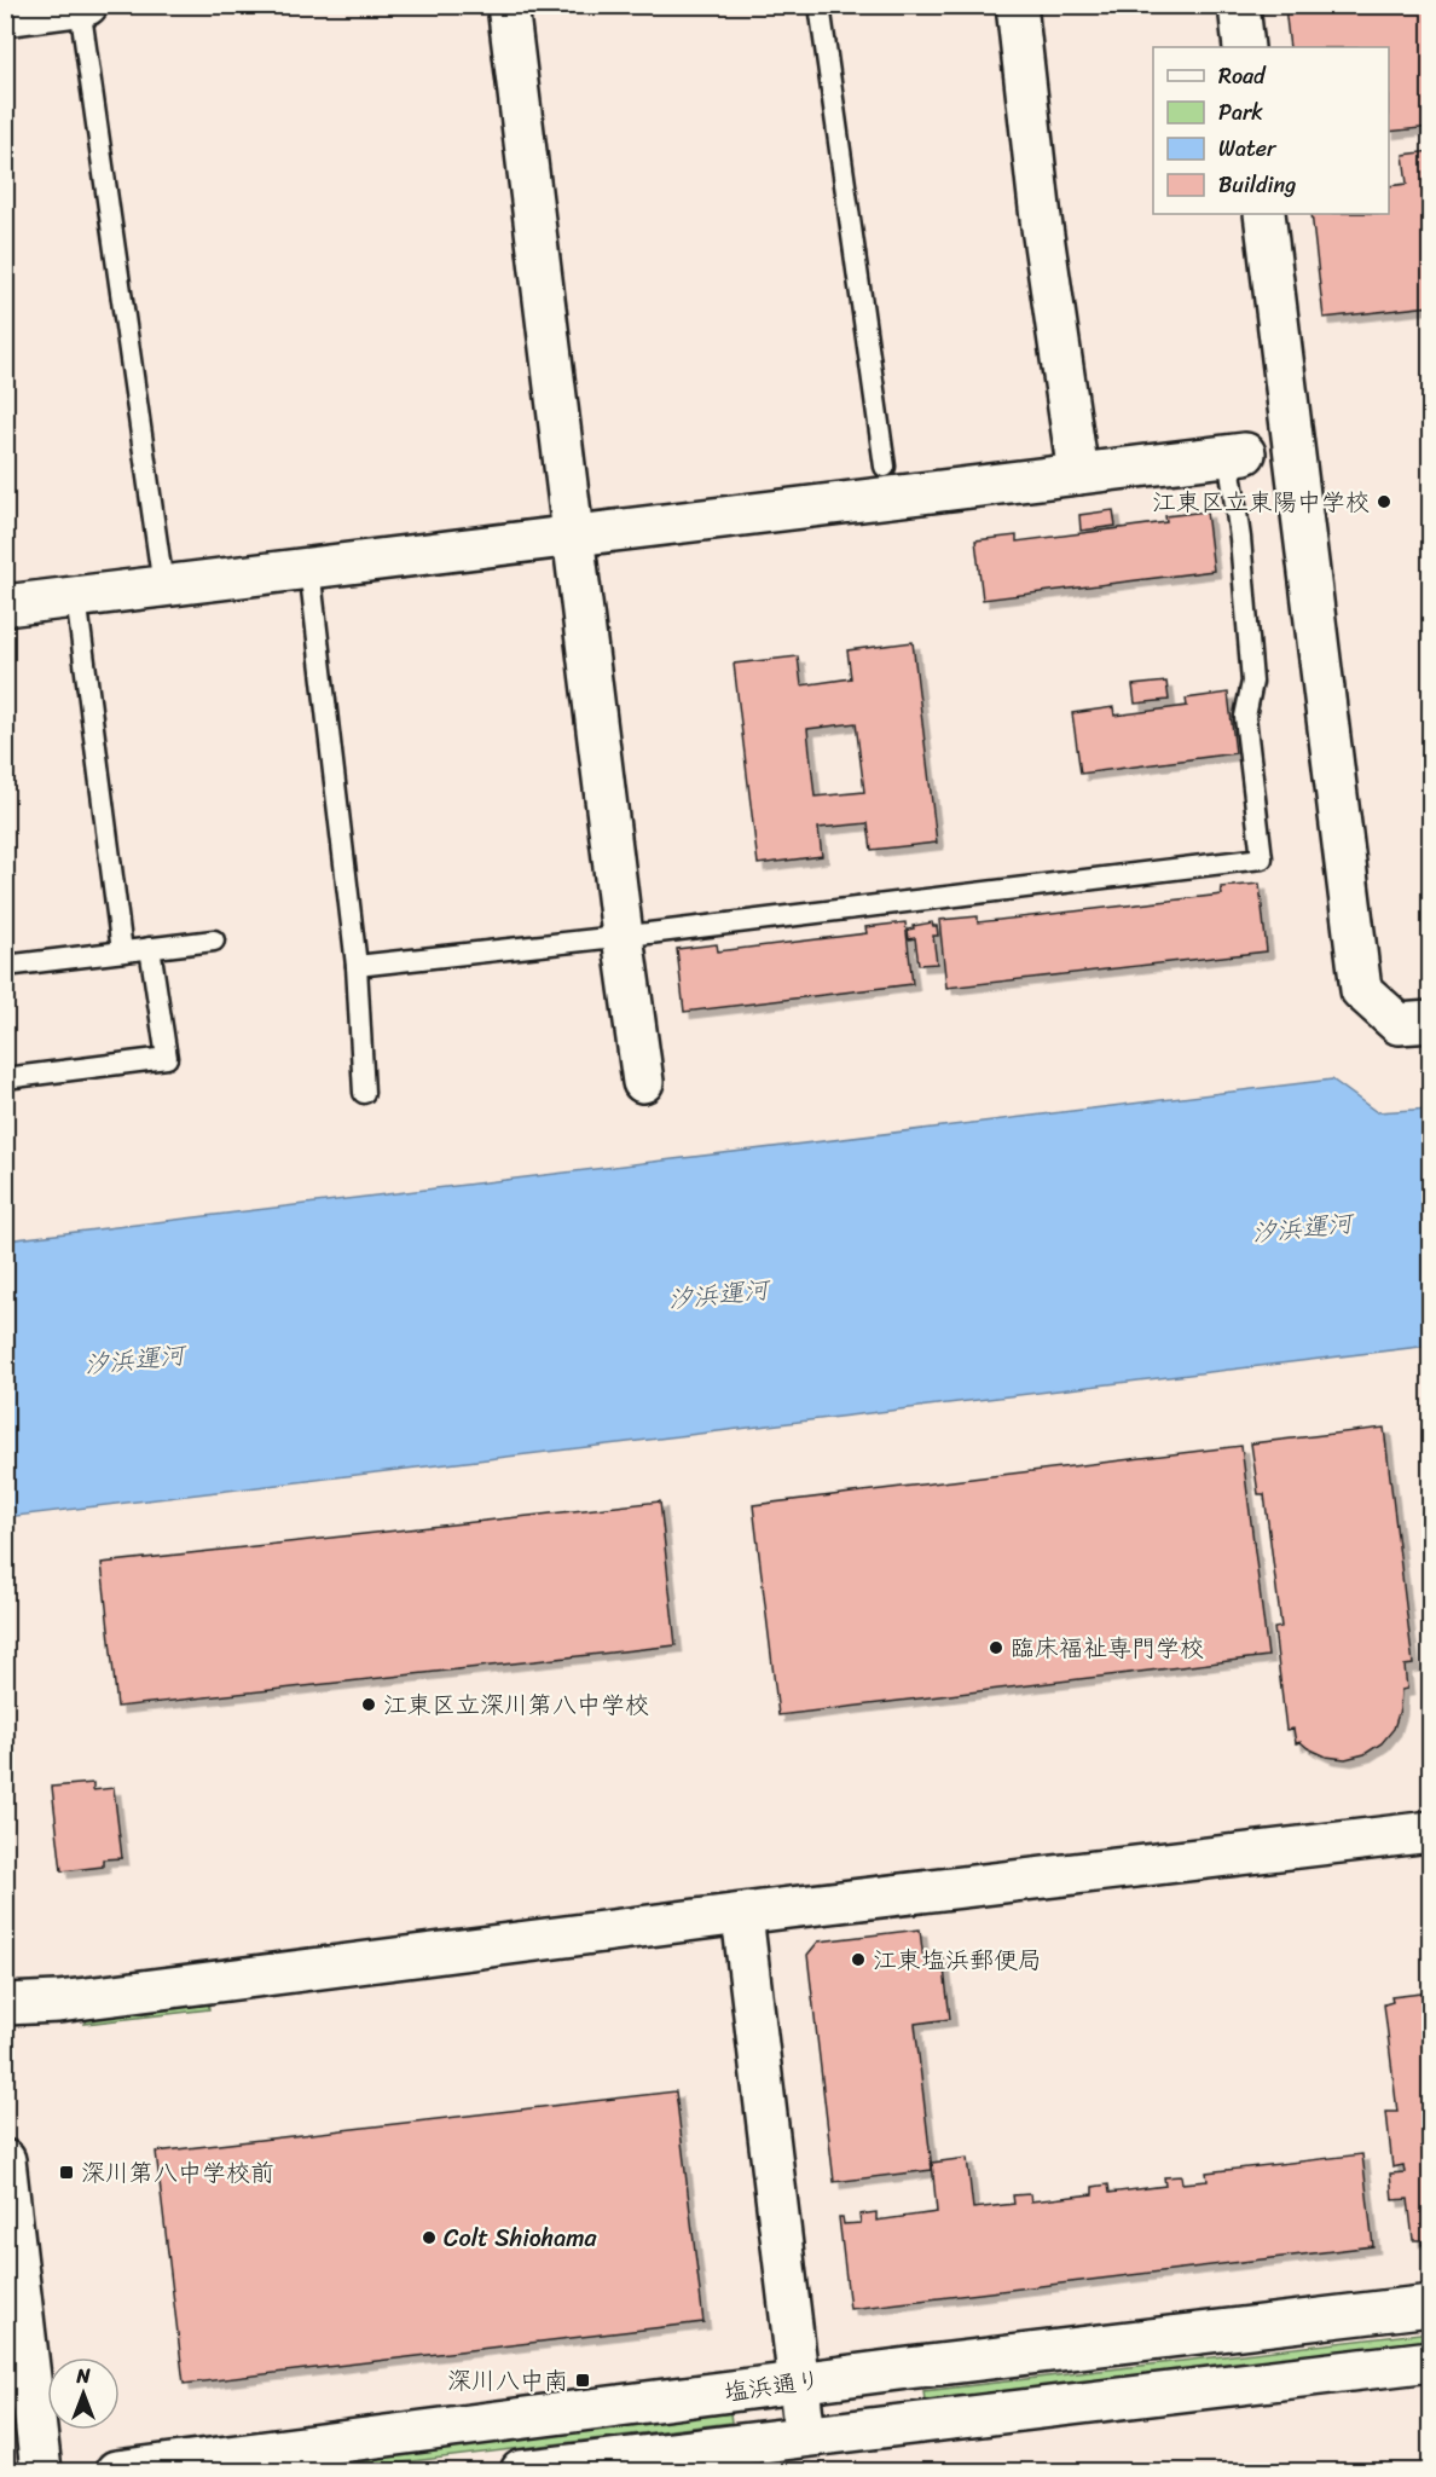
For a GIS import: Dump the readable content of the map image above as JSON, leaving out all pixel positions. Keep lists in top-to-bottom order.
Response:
{
  "streets": {
    "street": ["塩浜通り"]
  },
  "water": ["汐浜運河"],
  "places": {
    "other": [
      "江東区立東陽中学校",
      "臨床福祉専門学校",
      "江東区立深川第八中学校",
      "江東塩浜郵便局",
      "Colt Shiohama"
    ],
    "transit": ["深川第八中学校前", "深川八中南"]
  },
  "legend": [
    "Road",
    "Park",
    "Water",
    "Building"
  ],
  "north": "top"
}
